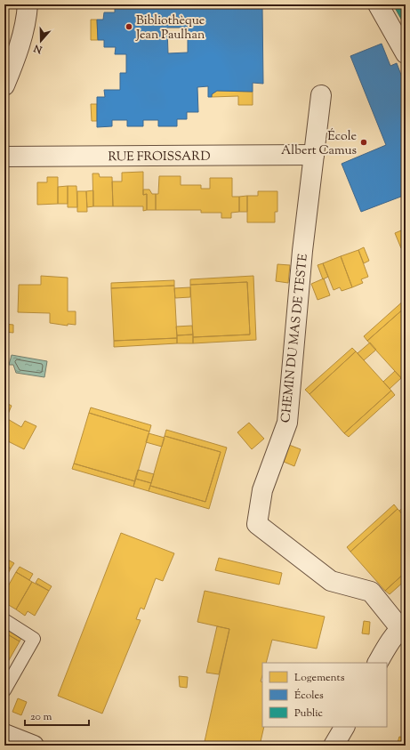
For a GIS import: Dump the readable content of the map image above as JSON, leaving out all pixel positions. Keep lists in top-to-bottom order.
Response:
{
  "streets": {
    "street": ["RUE FROISSARD", "CHEMIN DU MAS DE TESTE"]
  },
  "crossings": [
    ["RUE FROISSARD", "CHEMIN DU MAS DE TESTE"]
  ],
  "places": ["Bibliothèque Jean Paulhan", "École Albert Camus"],
  "legend": ["Logements", "Écoles", "Public"],
  "scale_bar": "20 m",
  "north": "bottom"
}
